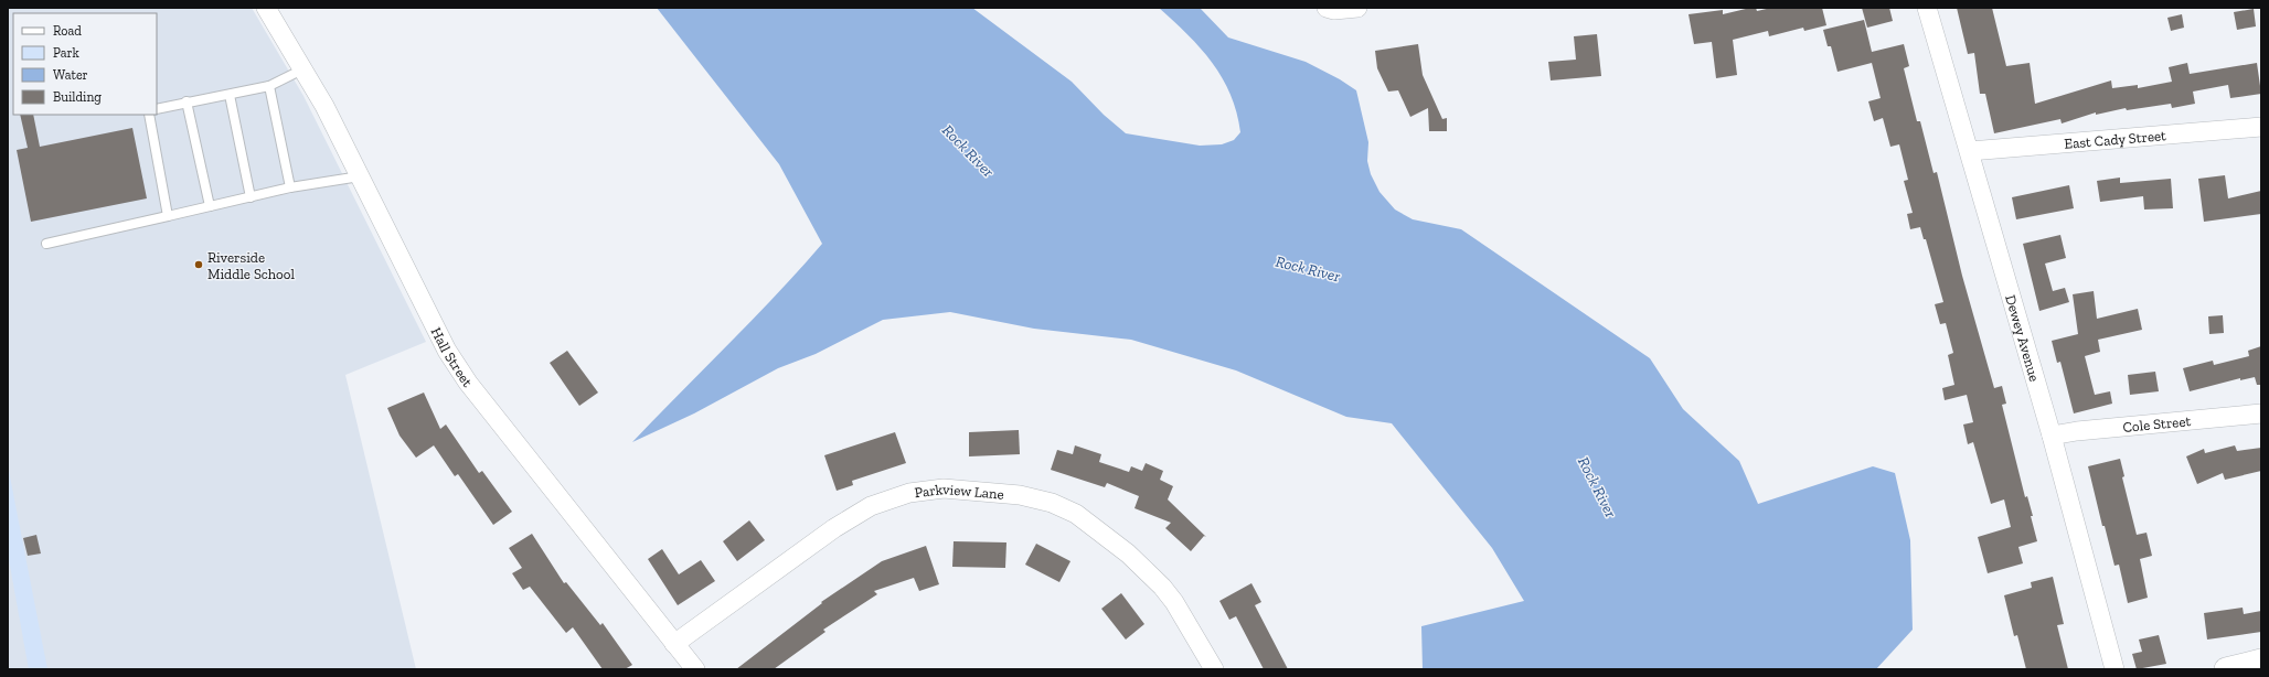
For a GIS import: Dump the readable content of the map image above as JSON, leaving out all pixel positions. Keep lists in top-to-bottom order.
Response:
{
  "streets": {
    "street": [
      "East Cady Street",
      "Dewey Avenue",
      "Hall Street",
      "Cole Street",
      "Parkview Lane"
    ]
  },
  "crossings": [
    ["East Cady Street", "Dewey Avenue"],
    ["Dewey Avenue", "Cole Street"],
    ["Hall Street", "Parkview Lane"]
  ],
  "water": ["Rock River"],
  "places": ["Riverside Middle School"],
  "legend": [
    "Road",
    "Park",
    "Water",
    "Building"
  ]
}
